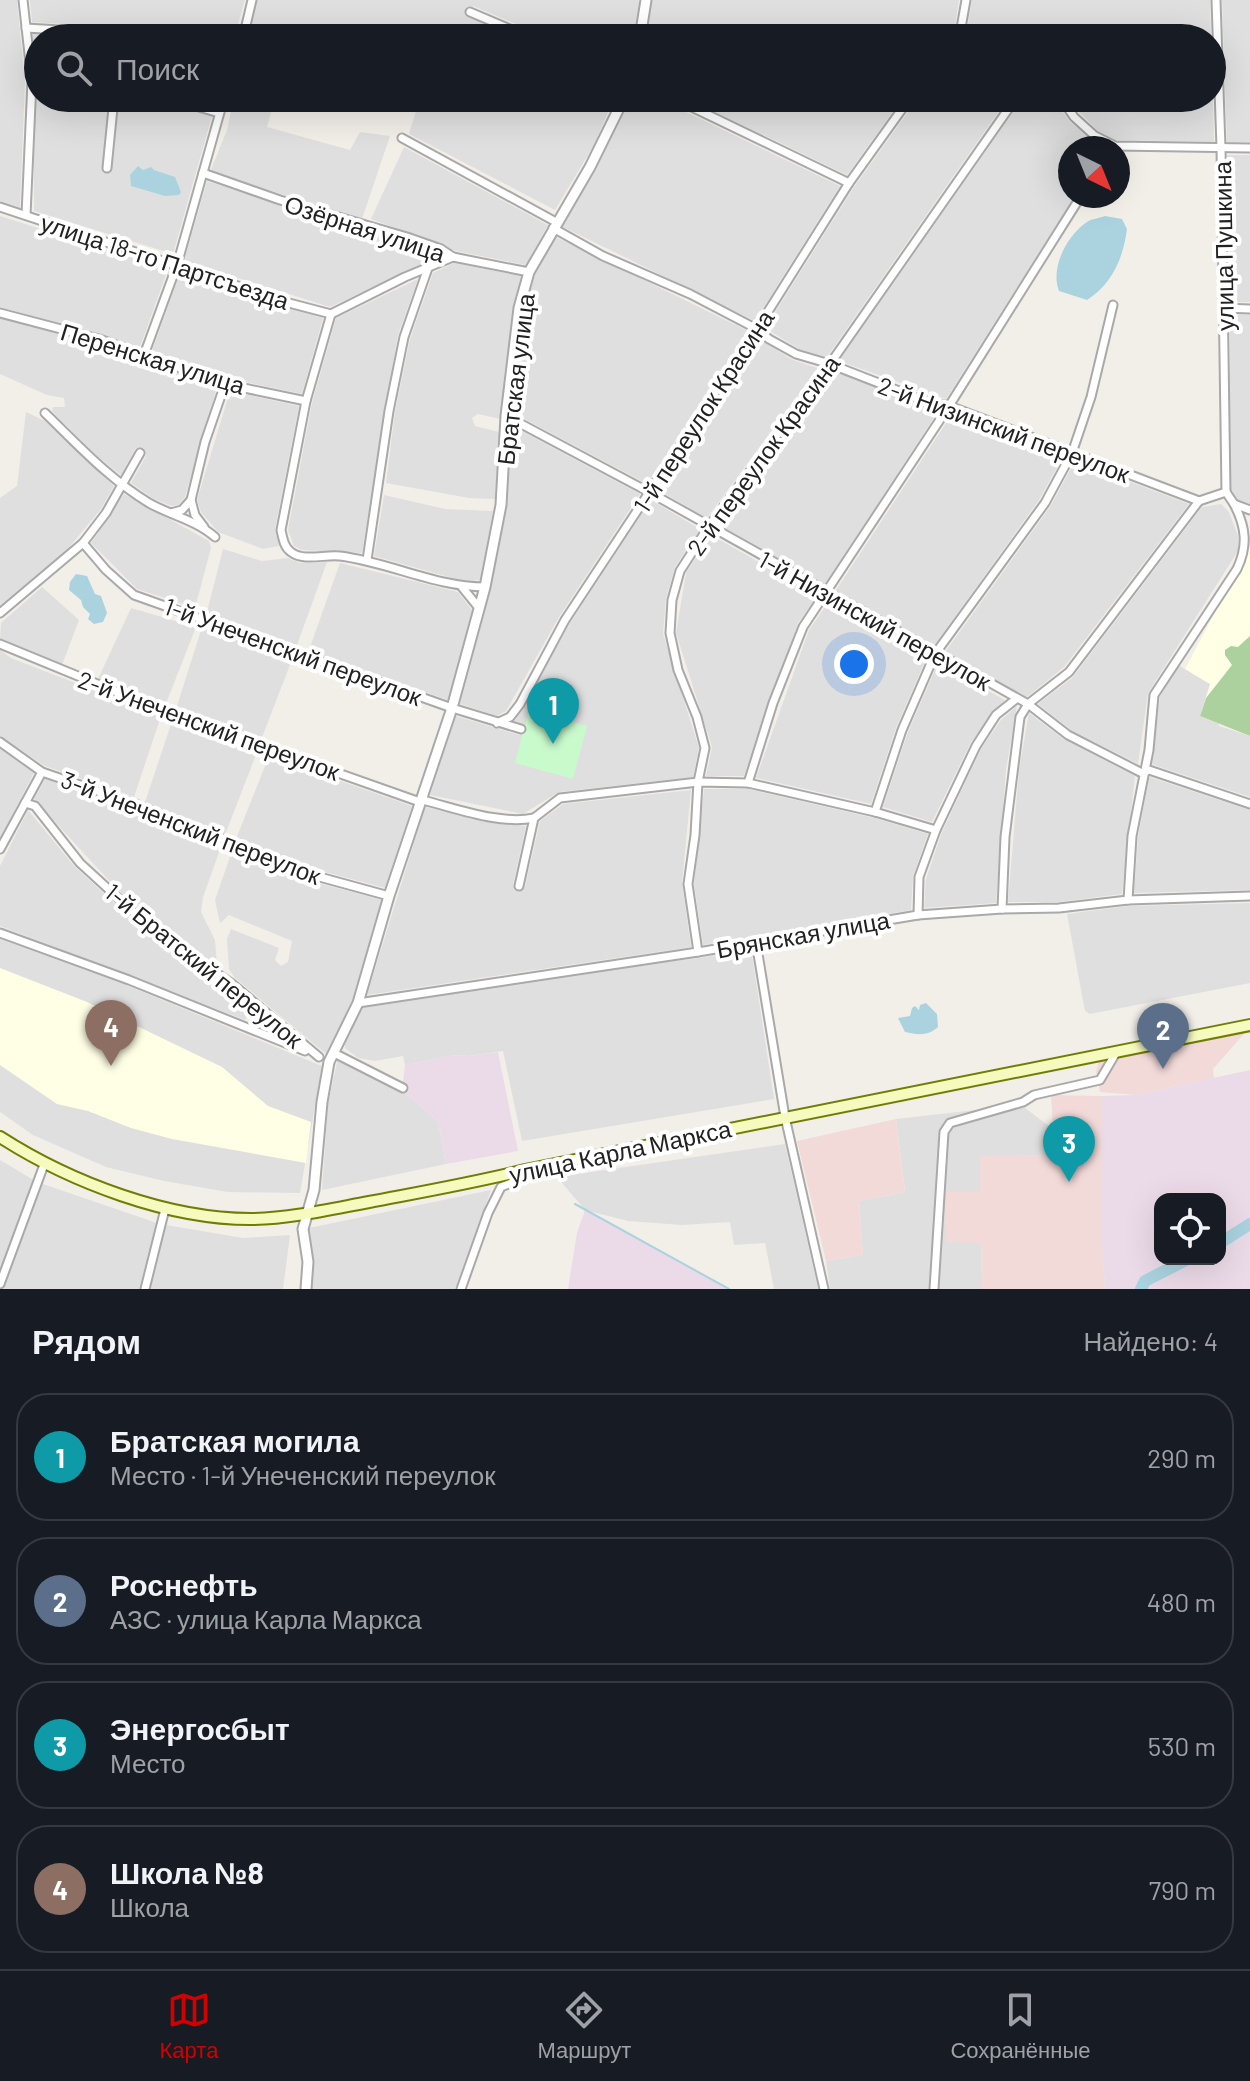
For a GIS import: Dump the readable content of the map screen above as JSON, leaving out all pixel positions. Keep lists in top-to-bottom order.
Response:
{
  "streets": {
    "main road": ["улица Карла Маркса"],
    "street": [
      "Озёрная улица",
      "улица Пушкина",
      "улица 18-го Партсъезда",
      "Перенская улица",
      "Братская улица",
      "1-й переулок Красина",
      "2-й Низинский переулок",
      "2-й переулок Красина",
      "1-й Низинский переулок",
      "1-й Унеченский переулок",
      "2-й Унеченский переулок",
      "3-й Унеченский переулок",
      "Брянская улица",
      "1-й Братский переулок"
    ]
  },
  "crossings": [
    ["Озёрная улица", "Братская улица"],
    ["Братская улица", "2-й Низинский переулок"],
    ["Братская улица", "1-й Низинский переулок"],
    ["Братская улица", "1-й Унеченский переулок"],
    ["Братская улица", "2-й Унеченский переулок"],
    ["Братская улица", "3-й Унеченский переулок"],
    ["Братская улица", "Брянская улица"],
    ["Братская улица", "1-й Братский переулок"],
    ["Братская улица", "улица Карла Маркса"],
    ["1-й переулок Красина", "2-й Низинский переулок"],
    ["1-й переулок Красина", "1-й Низинский переулок"],
    ["1-й переулок Красина", "1-й Унеченский переулок"],
    ["2-й Низинский переулок", "2-й переулок Красина"],
    ["2-й переулок Красина", "1-й Низинский переулок"],
    ["2-й переулок Красина", "Брянская улица"]
  ],
  "north": "bottom right",
  "page": {
    "search": "Поиск",
    "pins": [
      "1",
      "4",
      "2",
      "3"
    ],
    "heading": ["Рядом", "Найдено: 4"],
    "list": [
      {
        "mark": "1",
        "name": "Братская могила",
        "note": "Место · 1-й Унеченский переулок",
        "value": "290 m"
      },
      {
        "mark": "2",
        "name": "Роснефть",
        "note": "АЗС · улица Карла Маркса",
        "value": "480 m"
      },
      {
        "mark": "3",
        "name": "Энергосбыт",
        "note": "Место",
        "value": "530 m"
      },
      {
        "mark": "4",
        "name": "Школа №8",
        "note": "Школа",
        "value": "790 m"
      }
    ],
    "nav": ["Карта", "Маршрут", "Сохранённые"]
  }
}
